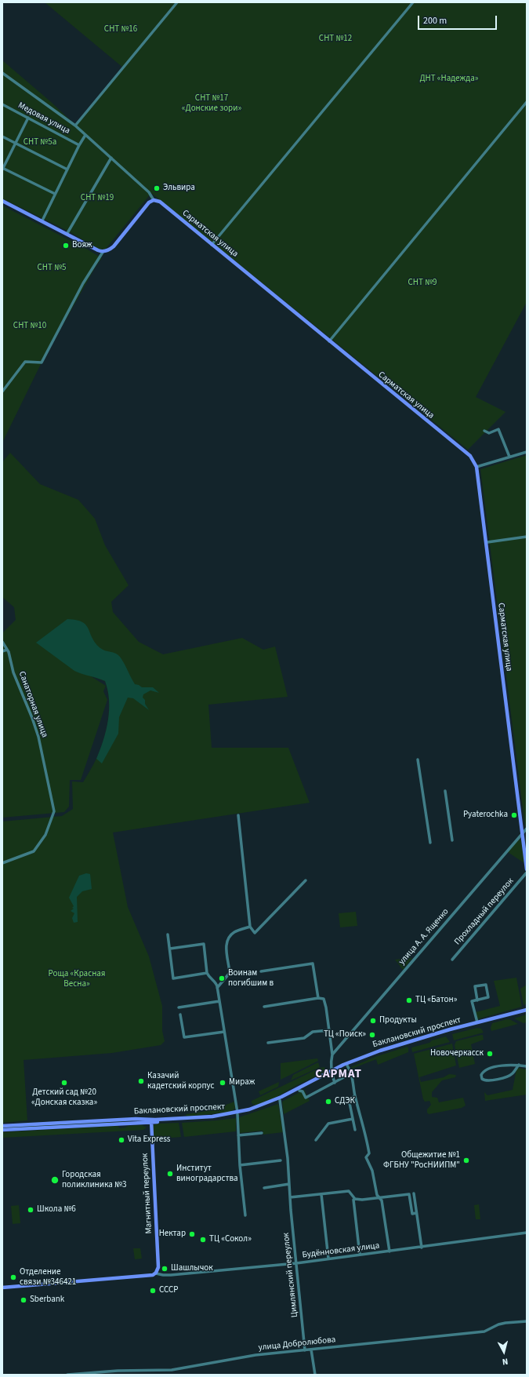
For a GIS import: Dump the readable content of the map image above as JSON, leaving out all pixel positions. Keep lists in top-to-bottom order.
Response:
{
  "streets": {
    "main road": ["Сарматская улица", "Баклановский проспект", "Магнитный переулок"],
    "street": [
      "Медовая улица",
      "Санаторная улица",
      "Прохладный переулок",
      "улица А. А. Ященко",
      "Будённовская улица",
      "Цимлянский переулок",
      "улица Добролюбова"
    ]
  },
  "crossings": [
    ["Сарматская улица", "улица А. А. Ященко"],
    ["Баклановский проспект", "Магнитный переулок"],
    ["Баклановский проспект", "Цимлянский переулок"],
    ["Магнитный переулок", "Будённовская улица"],
    ["Будённовская улица", "Цимлянский переулок"],
    ["Цимлянский переулок", "улица Добролюбова"]
  ],
  "districts": ["САРМАТ"],
  "parks": [
    "СНТ №16",
    "СНТ №12",
    "ДНТ «Надежда»",
    "СНТ №17 «Донские зори»",
    "СНТ №5а",
    "СНТ №19",
    "СНТ №5",
    "СНТ №9",
    "СНТ №10",
    "Роща «Красная Весна»"
  ],
  "places": [
    "Эльвира",
    "Вояж",
    "Pyaterochka",
    "Воинам погибшим в",
    "ТЦ «Батон»",
    "Продукты",
    "ТЦ «Поиск»",
    "Новочеркасск",
    "Казачий кадетский корпус",
    "Детский сад №20 «Донская сказка»",
    "Мираж",
    "СДЭК",
    "Vita Express",
    "Общежитие №1 ФГБНУ \"РосНИИПМ\"",
    "Институт виноградарства",
    "Городская поликлиника №3",
    "Школа №6",
    "Нектар",
    "ТЦ «Сокол»",
    "Шашлычок",
    "Отделение связи №346421",
    "СССР",
    "Sberbank"
  ],
  "scale_bar": "200 m",
  "north": "bottom"
}
